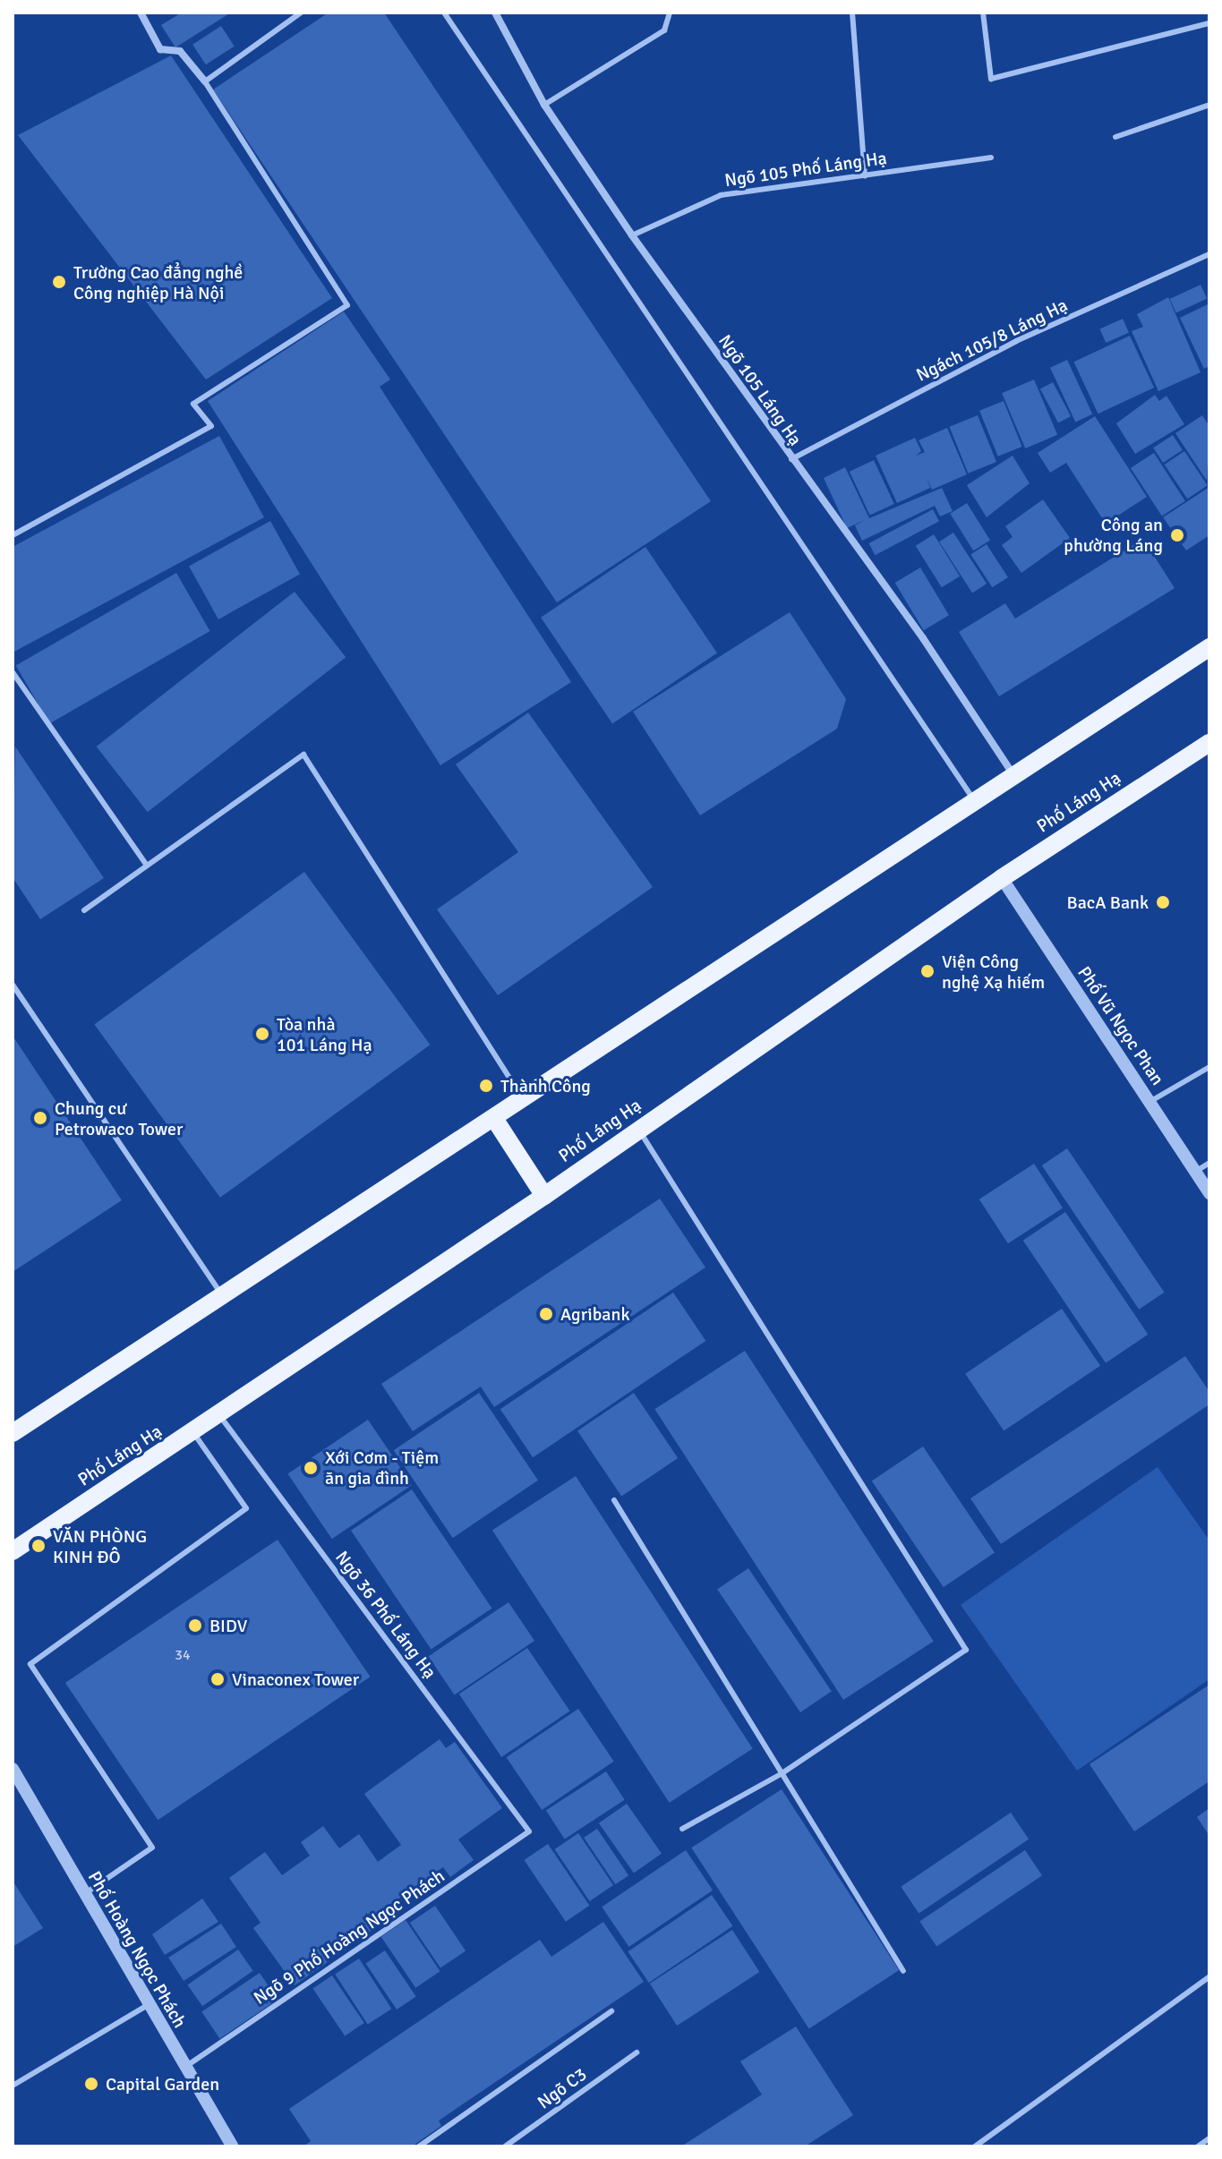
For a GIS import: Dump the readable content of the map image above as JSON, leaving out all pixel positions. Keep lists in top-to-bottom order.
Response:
{
  "streets": {
    "main road": ["Phố Láng Hạ"],
    "street": ["Ngõ 105 Láng Hạ", "Phố Vũ Ngọc Phan", "Phố Hoàng Ngọc Phách"],
    "lane": [
      "Ngõ 105 Phố Láng Hạ",
      "Ngách 105/8 Láng Hạ",
      "Ngõ 36 Phố Láng Hạ",
      "Ngõ 9 Phố Hoàng Ngọc Phách",
      "Ngõ C3"
    ]
  },
  "crossings": [
    ["Ngõ 105 Phố Láng Hạ", "Ngõ 105 Láng Hạ"],
    ["Ngách 105/8 Láng Hạ", "Ngõ 105 Láng Hạ"],
    ["Phố Láng Hạ", "Phố Vũ Ngọc Phan"],
    ["Phố Láng Hạ", "Ngõ 36 Phố Láng Hạ"],
    ["Ngõ 36 Phố Láng Hạ", "Ngõ 9 Phố Hoàng Ngọc Phách"],
    ["Ngõ 9 Phố Hoàng Ngọc Phách", "Phố Hoàng Ngọc Phách"]
  ],
  "places": [
    "Trường Cao đẳng nghề Công nghiệp Hà Nội",
    "Công an phường Láng",
    "BacA Bank",
    "Viện Công nghệ Xạ hiếm",
    "Tòa nhà 101 Láng Hạ",
    "Thành Công",
    "Chung cư Petrowaco Tower",
    "Agribank",
    "Xới Cơm - Tiệm ăn gia đình",
    "VĂN PHÒNG KINH ĐÔ",
    "BIDV",
    "Vinaconex Tower",
    "Capital Garden"
  ],
  "house_numbers": ["34"]
}
